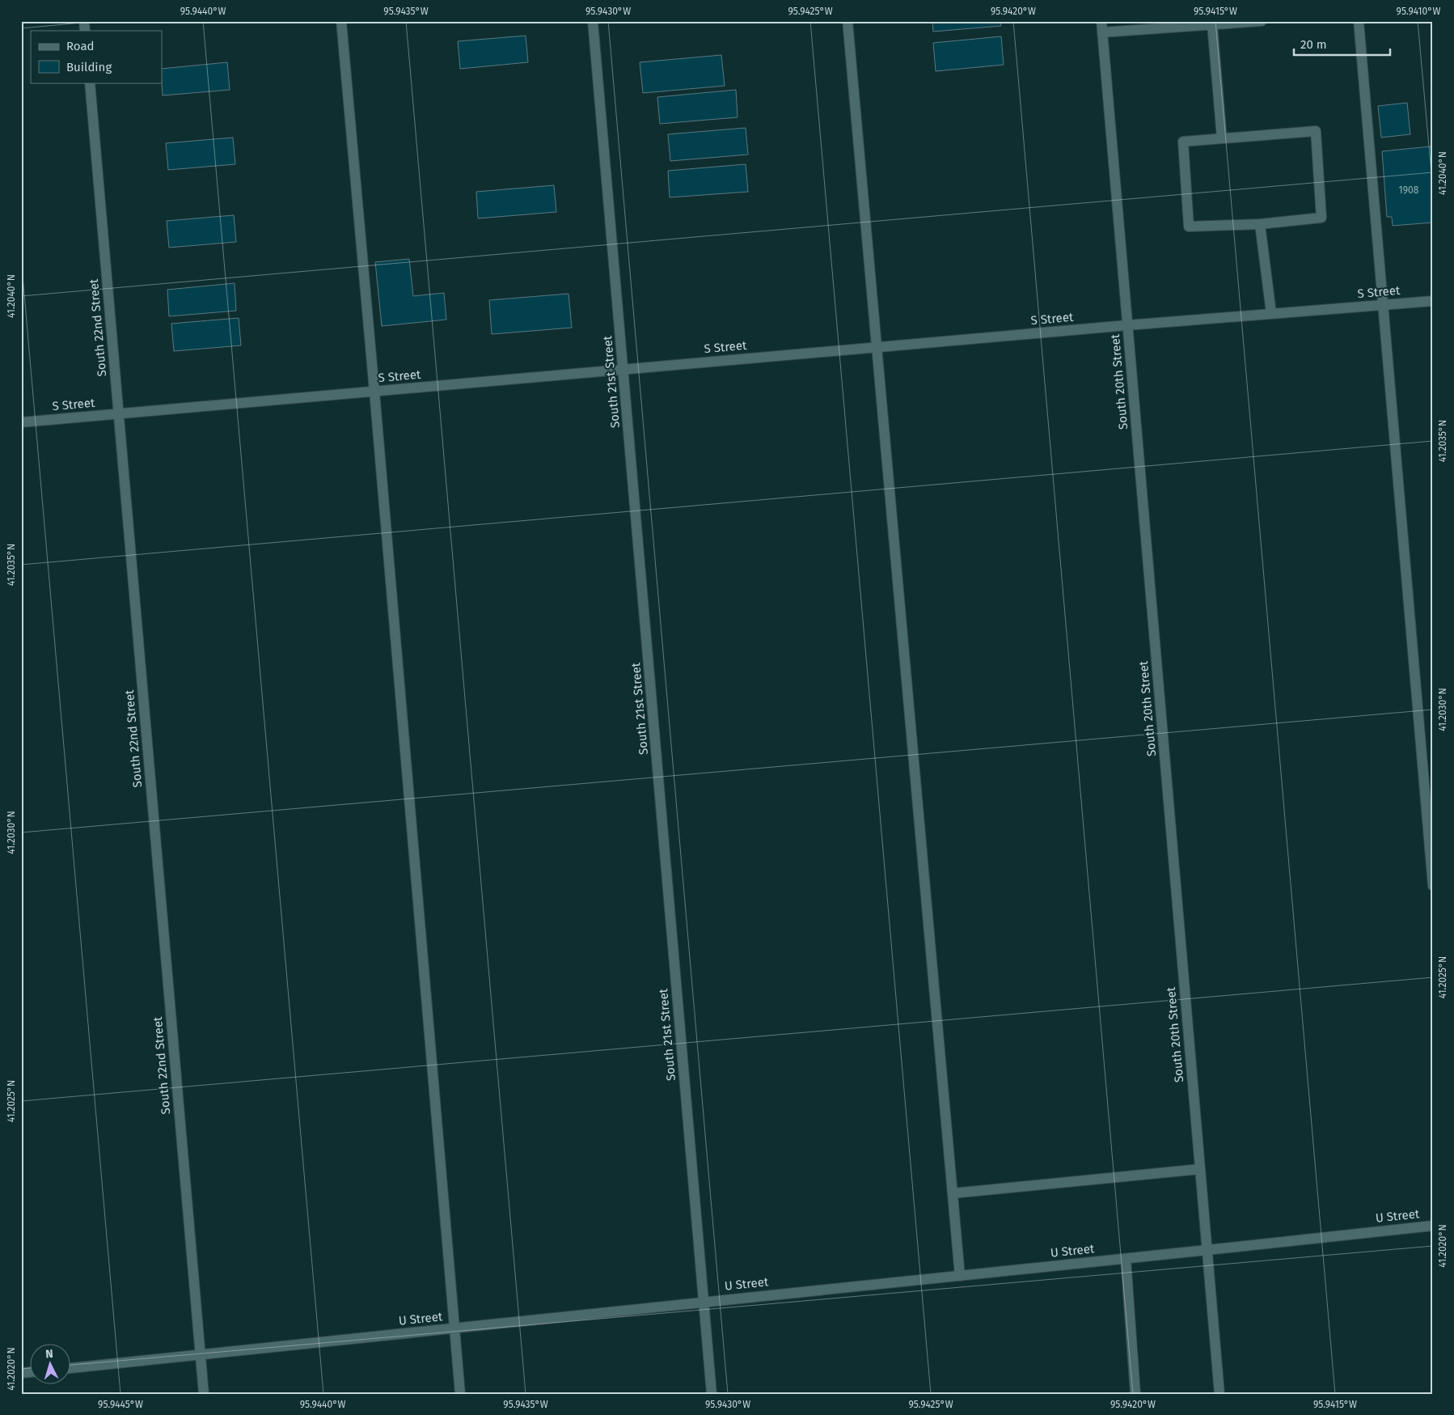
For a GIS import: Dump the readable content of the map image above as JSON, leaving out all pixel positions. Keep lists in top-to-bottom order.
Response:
{
  "streets": {
    "street": [
      "S Street",
      "South 22nd Street",
      "South 21st Street",
      "South 20th Street",
      "U Street"
    ]
  },
  "crossings": [
    ["S Street", "South 22nd Street"],
    ["S Street", "South 21st Street"],
    ["S Street", "South 20th Street"],
    ["South 22nd Street", "U Street"],
    ["South 21st Street", "U Street"],
    ["South 20th Street", "U Street"]
  ],
  "house_numbers": ["1908"],
  "legend": ["Road", "Building"],
  "scale_bar": "20 m",
  "north": "top",
  "coordinates": [
    "95.9440°W",
    "95.9435°W",
    "95.9430°W",
    "95.9425°W",
    "95.9420°W",
    "95.9415°W",
    "95.9410°W",
    "41.2040°N",
    "41.2035°N",
    "41.2030°N",
    "41.2025°N",
    "41.2020°N",
    "95.9445°W"
  ]
}
